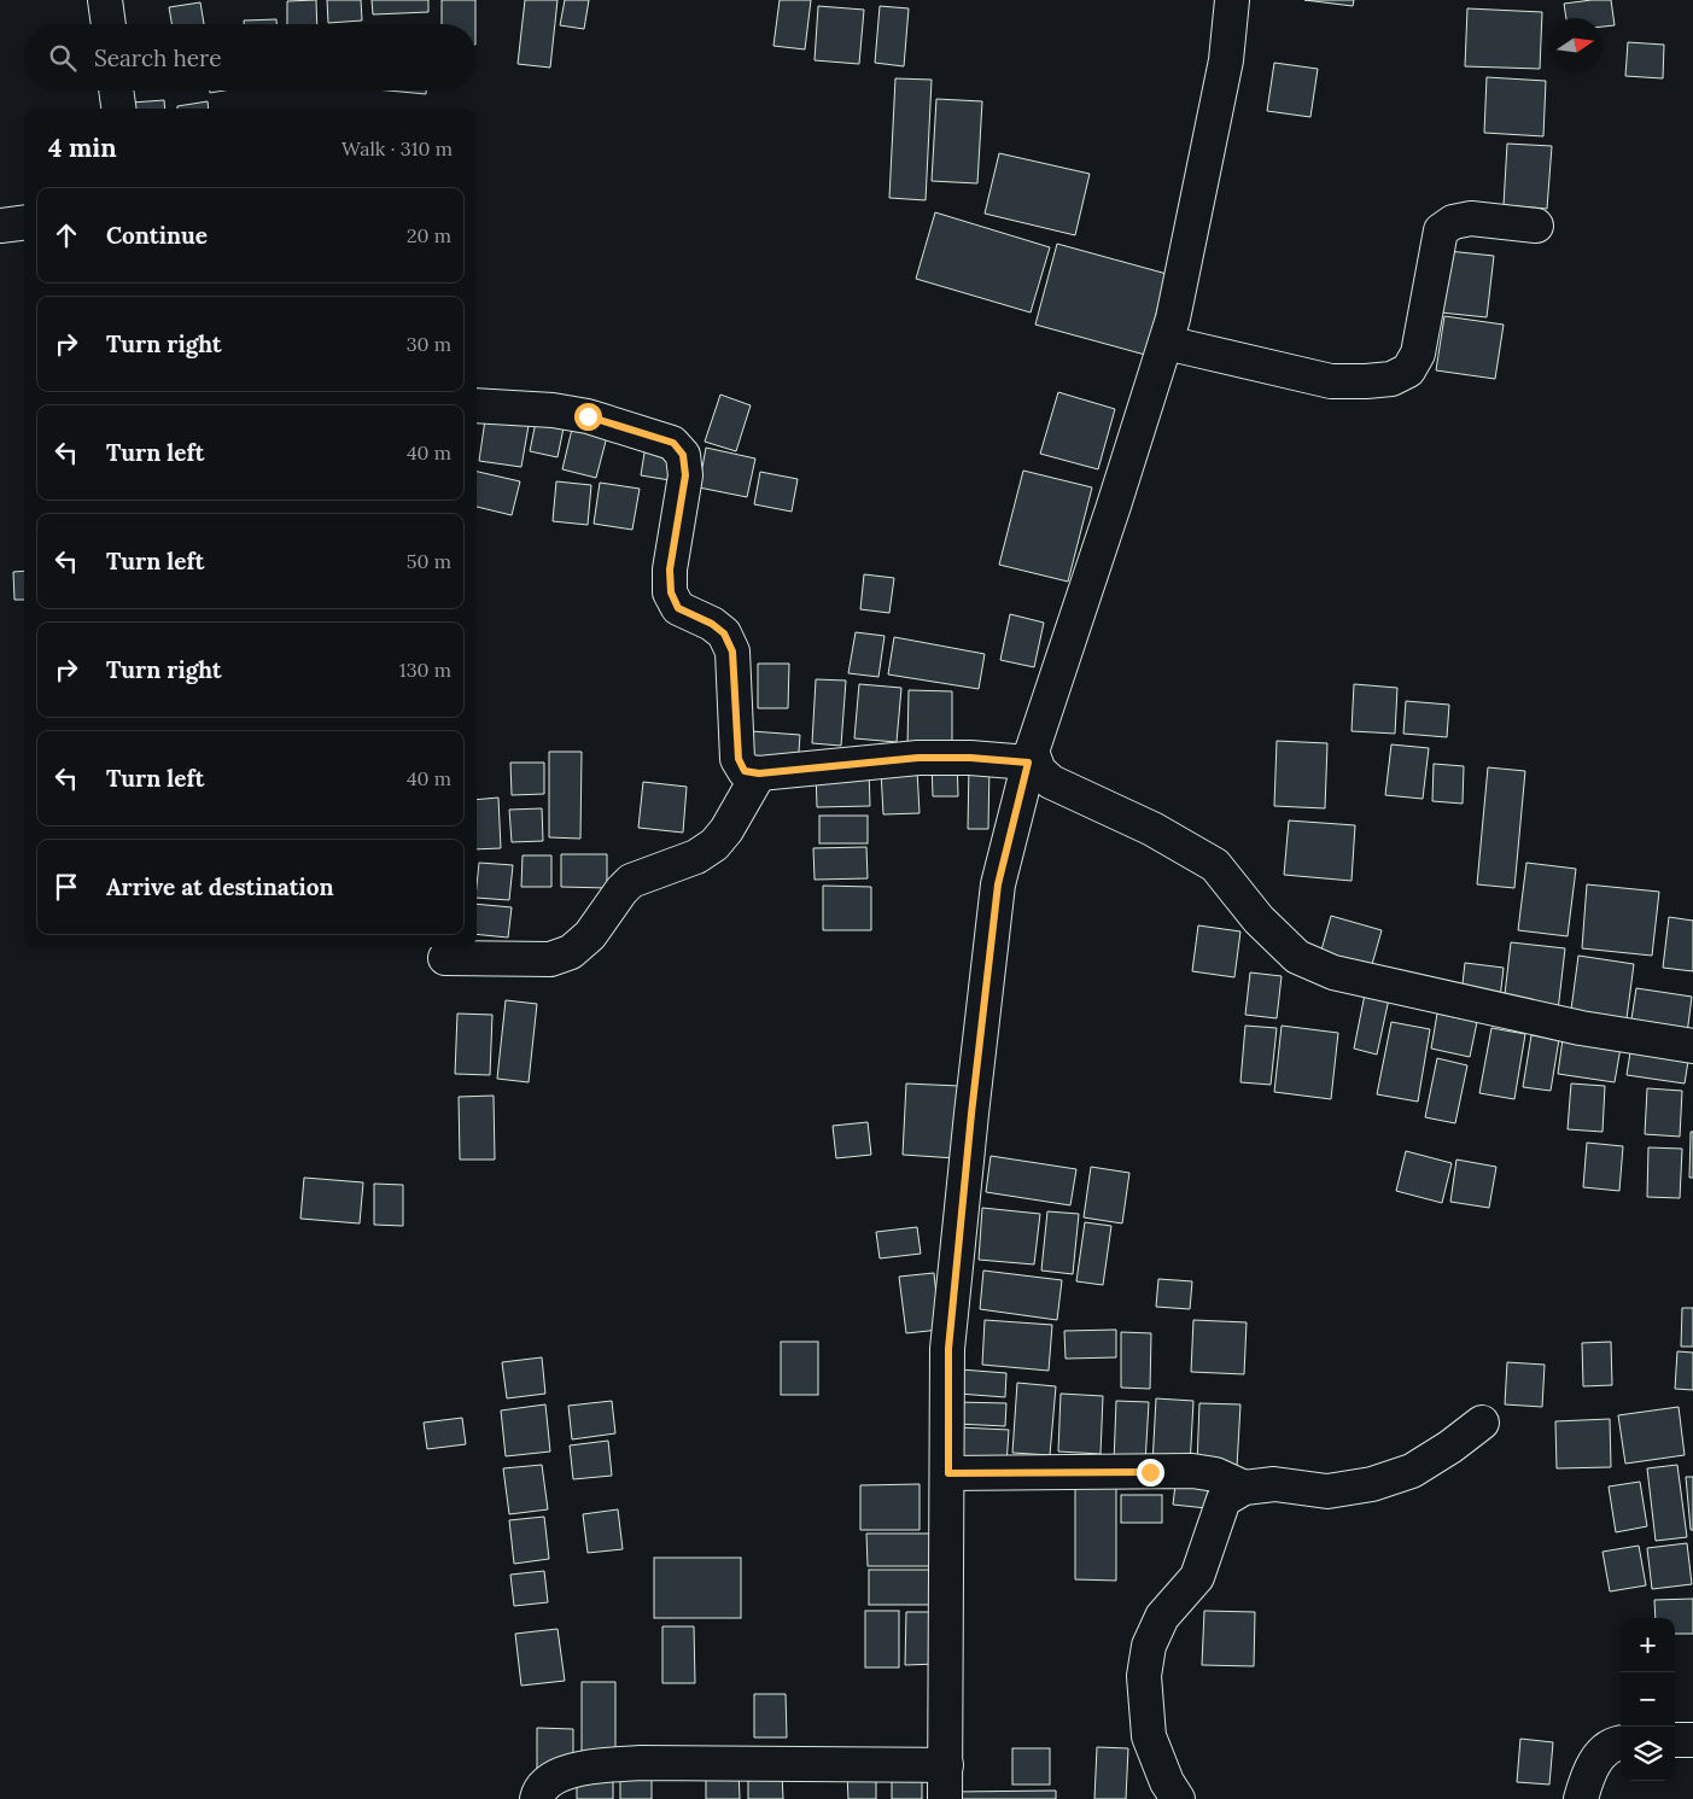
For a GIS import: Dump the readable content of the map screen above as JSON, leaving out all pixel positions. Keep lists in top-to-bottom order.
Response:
{
  "north": "right",
  "page": {
    "search": "Search here",
    "heading": ["4 min", "Walk · 310 m"],
    "list": [
      ["Continue", "20 m"],
      ["Turn right", "30 m"],
      ["Turn left", "40 m"],
      ["Turn left", "50 m"],
      ["Turn right", "130 m"],
      ["Turn left", "40 m"],
      "Arrive at destination"
    ],
    "map_buttons": ["+", "−"]
  }
}
